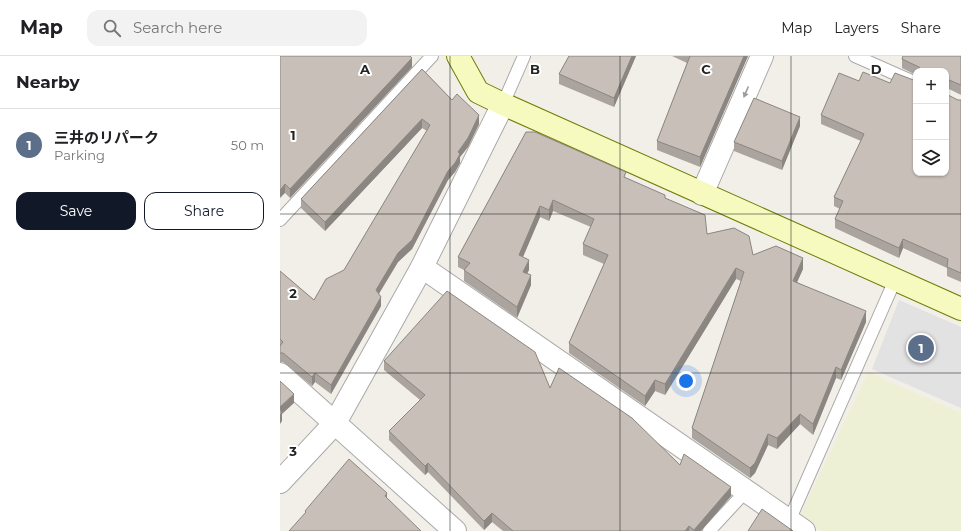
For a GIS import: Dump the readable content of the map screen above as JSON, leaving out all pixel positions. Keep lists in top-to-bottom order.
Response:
{
  "page": {
    "header": "Map",
    "search": "Search here",
    "nav": ["Map", "Layers", "Share"],
    "heading": "Nearby",
    "map_buttons": ["+", "−"],
    "list": [
      {
        "mark": "1",
        "name": "三井のリパーク",
        "note": "Parking",
        "value": "50 m"
      }
    ],
    "buttons": ["Save", "Share"],
    "pins": "1"
  },
  "grid": {
    "columns": [
      "A",
      "B",
      "C",
      "D"
    ],
    "rows": ["1", "2", "3"]
  }
}
